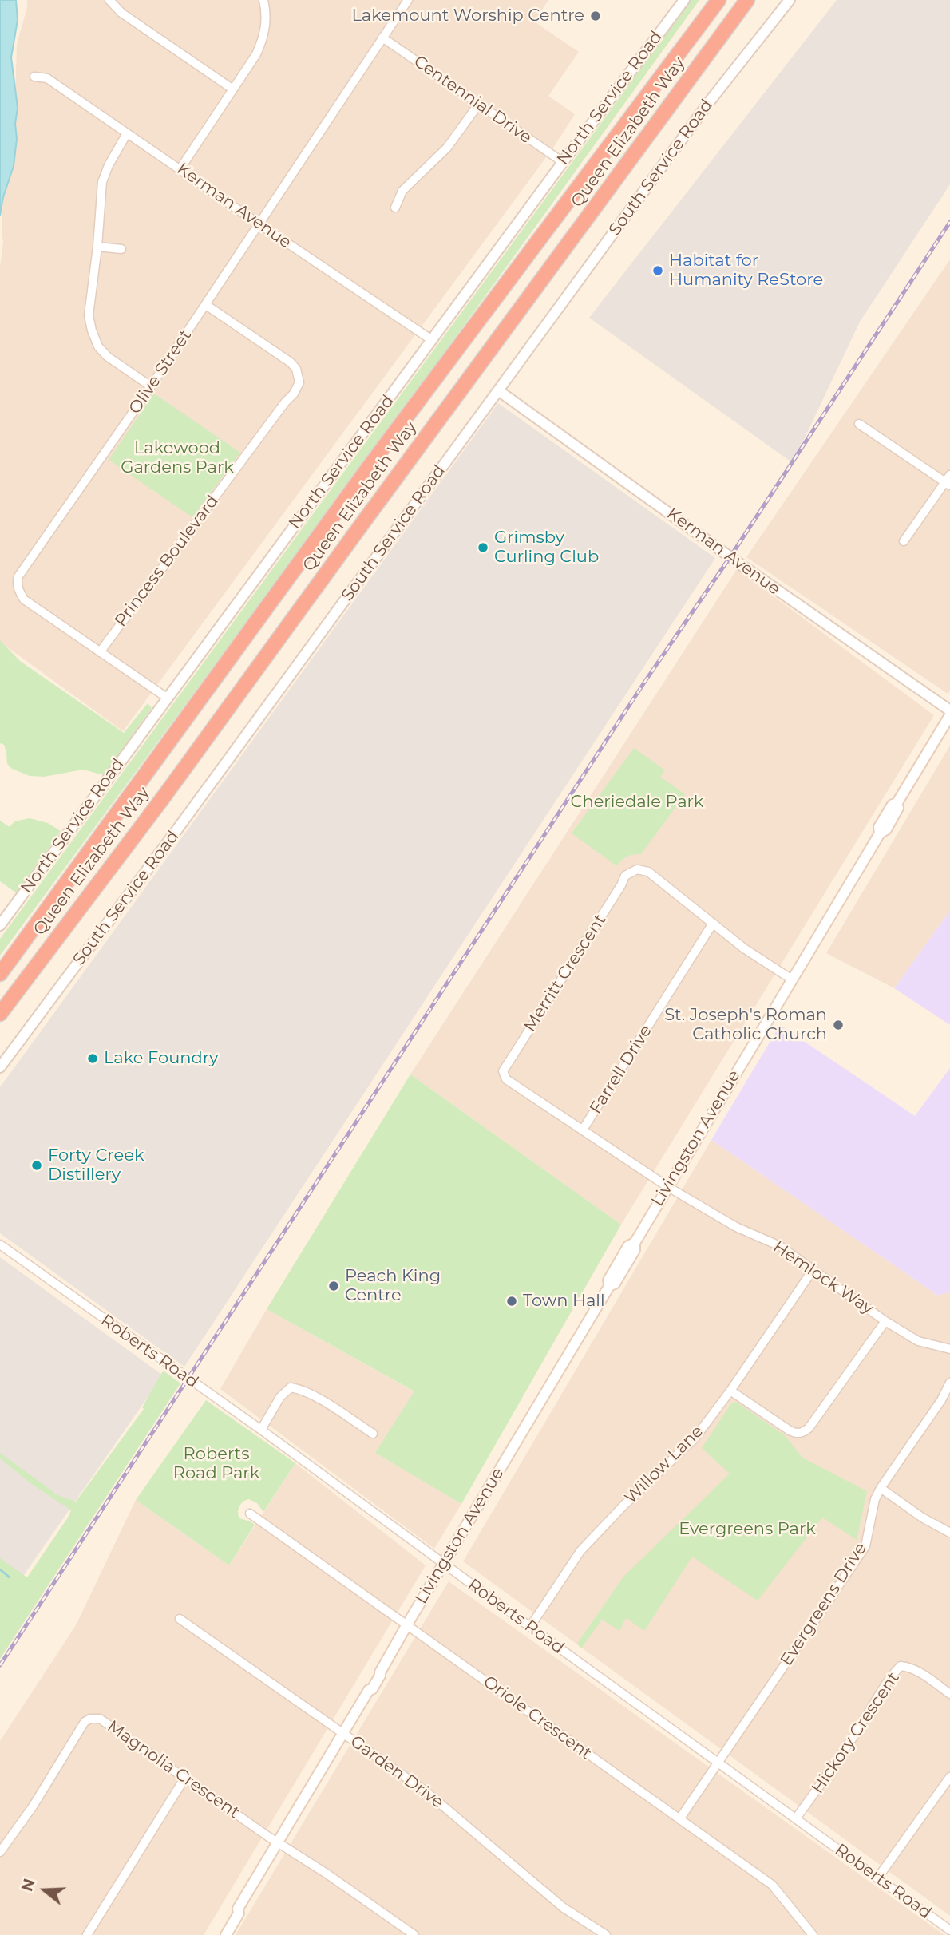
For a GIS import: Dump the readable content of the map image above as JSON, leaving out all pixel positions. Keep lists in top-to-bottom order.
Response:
{
  "streets": {
    "highway": ["Queen Elizabeth Way"],
    "street": [
      "North Service Road",
      "Centennial Drive",
      "South Service Road",
      "Kerman Avenue",
      "Olive Street",
      "Princess Boulevard",
      "Merritt Crescent",
      "Farrell Drive",
      "Livingston Avenue",
      "Hemlock Way",
      "Roberts Road",
      "Willow Lane",
      "Evergreens Drive",
      "Oriole Crescent",
      "Hickory Crescent",
      "Magnolia Crescent",
      "Garden Drive"
    ]
  },
  "crossings": [
    ["North Service Road", "Centennial Drive"],
    ["North Service Road", "Kerman Avenue"],
    ["North Service Road", "Olive Street"],
    ["Centennial Drive", "Olive Street"],
    ["South Service Road", "Kerman Avenue"],
    ["Kerman Avenue", "Olive Street"],
    ["Olive Street", "Princess Boulevard"],
    ["Merritt Crescent", "Farrell Drive"],
    ["Merritt Crescent", "Livingston Avenue"],
    ["Merritt Crescent", "Hemlock Way"],
    ["Livingston Avenue", "Hemlock Way"],
    ["Livingston Avenue", "Roberts Road"],
    ["Livingston Avenue", "Oriole Crescent"],
    ["Livingston Avenue", "Magnolia Crescent"],
    ["Livingston Avenue", "Garden Drive"],
    ["Hemlock Way", "Willow Lane"],
    ["Roberts Road", "Willow Lane"],
    ["Roberts Road", "Evergreens Drive"],
    ["Roberts Road", "Hickory Crescent"],
    ["Evergreens Drive", "Oriole Crescent"]
  ],
  "parks": [
    "Lakewood Gardens Park",
    "Cheriedale Park",
    "Roberts Road Park",
    "Evergreens Park"
  ],
  "places": [
    "Lakemount Worship Centre",
    "Habitat for Humanity ReStore",
    "Grimsby Curling Club",
    "St. Joseph's Roman Catholic Church",
    "Lake Foundry",
    "Forty Creek Distillery",
    "Peach King Centre",
    "Town Hall"
  ],
  "north": "left"
}
